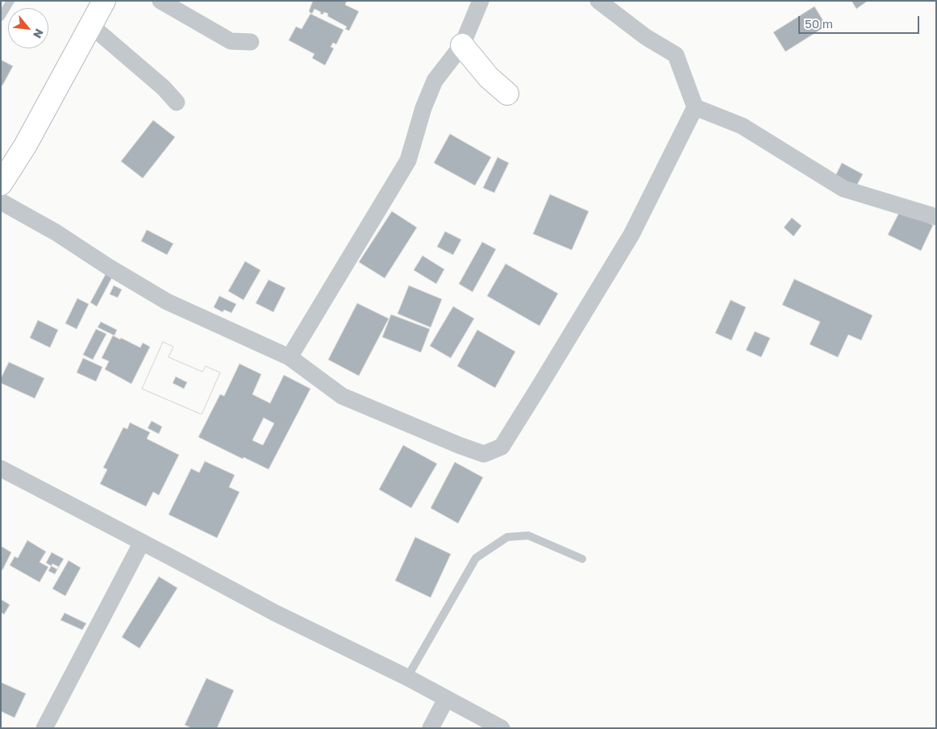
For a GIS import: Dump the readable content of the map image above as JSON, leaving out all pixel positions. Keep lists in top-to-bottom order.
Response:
{
  "scale_bar": "50 m",
  "north": "bottom right"
}
